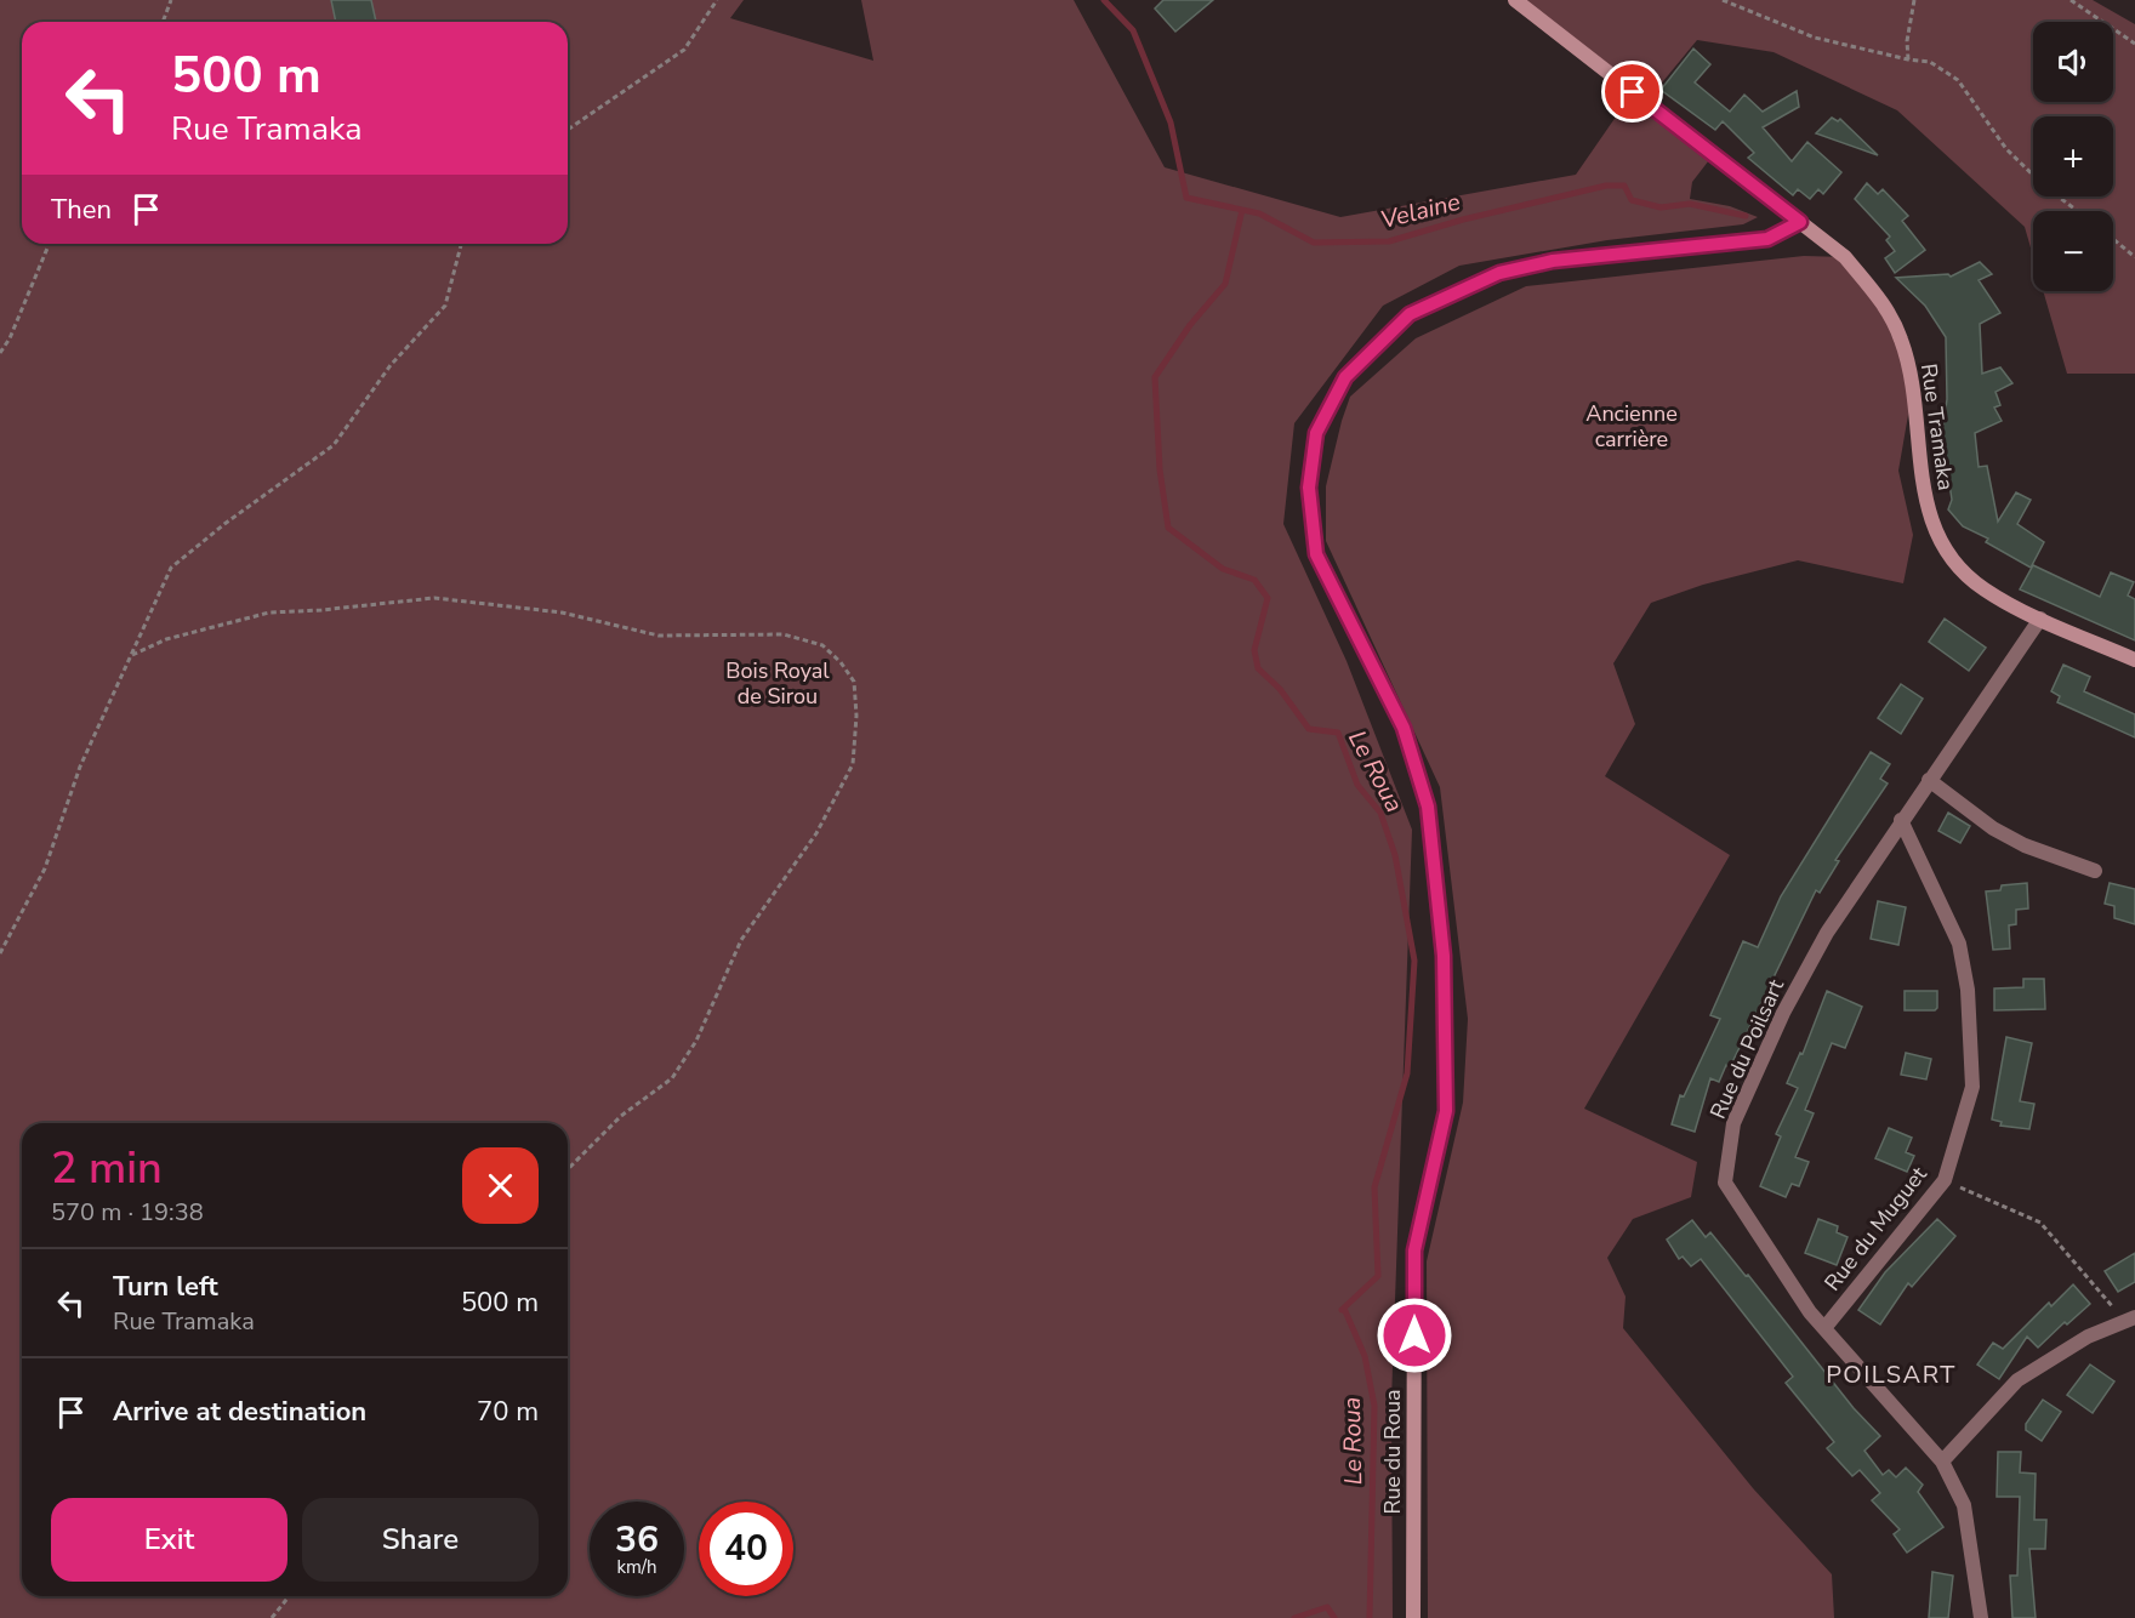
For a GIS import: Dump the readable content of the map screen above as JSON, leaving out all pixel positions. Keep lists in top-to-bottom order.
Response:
{
  "streets": {
    "street": [
      "Rue Tramaka",
      "Rue du Poilsart",
      "Rue du Muguet",
      "Rue du Roua"
    ]
  },
  "crossings": [
    ["Rue Tramaka", "Rue du Poilsart"],
    ["Rue Tramaka", "Rue du Roua"],
    ["Rue du Poilsart", "Rue du Muguet"]
  ],
  "districts": ["POILSART"],
  "water": ["Velaine", "Le Roua"],
  "parks": ["Ancienne carrière", "Bois Royal de Sirou"],
  "page": {
    "map_buttons": ["+", "−"],
    "turn": ["500 m", "Rue Tramaka"],
    "then": "Then",
    "heading": ["2 min", "570 m · 19:38"],
    "list": [
      {
        "name": "Turn left",
        "note": "Rue Tramaka",
        "value": "500 m"
      },
      {
        "name": "Arrive at destination",
        "value": "70 m"
      }
    ],
    "buttons": ["Exit", "Share"],
    "speed": "36 km/h",
    "limit": "40"
  }
}
